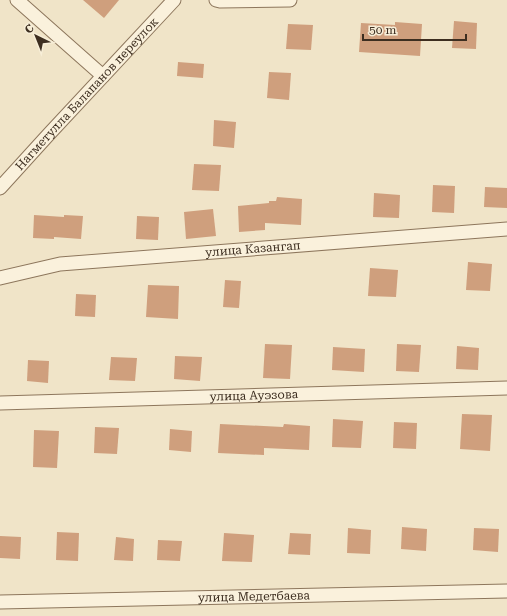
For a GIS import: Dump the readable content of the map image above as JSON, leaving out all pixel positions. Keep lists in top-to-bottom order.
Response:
{
  "streets": {
    "street": [
      "Нагметулла Балапанов переулок",
      "улица Казангап",
      "улица Ауэзова",
      "улица Медетбаева"
    ]
  },
  "scale_bar": "50 m",
  "north": "top left"
}
